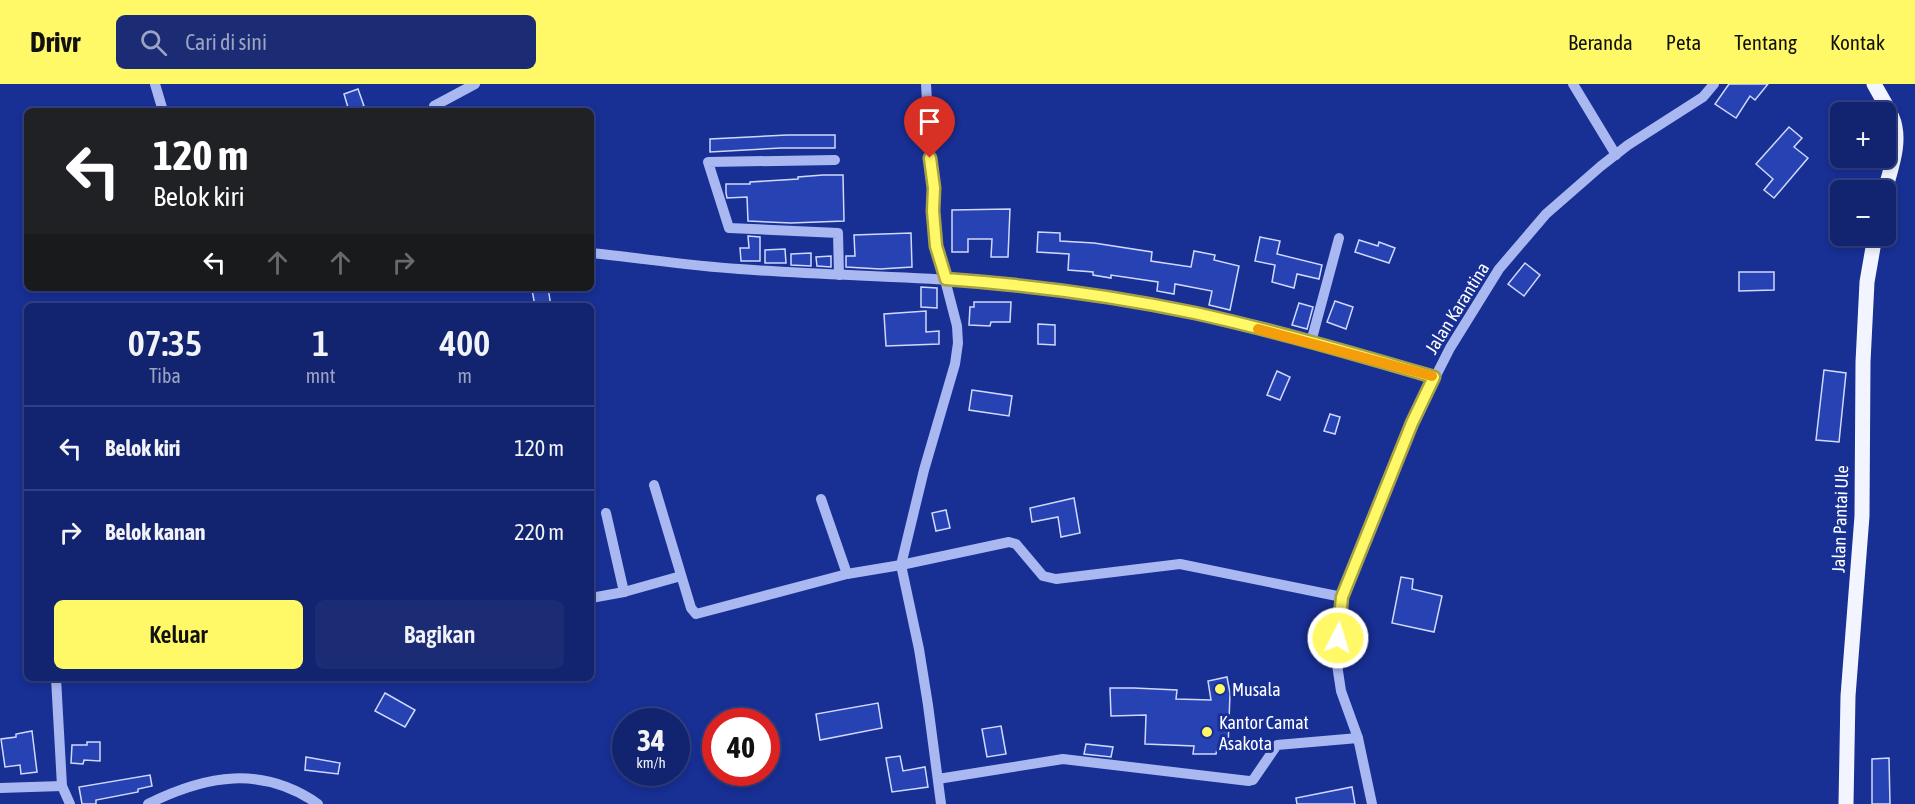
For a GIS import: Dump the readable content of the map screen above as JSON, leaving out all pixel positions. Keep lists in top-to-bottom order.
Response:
{
  "streets": {
    "main road": ["Jalan Pantai Ule"],
    "street": ["Jalan Karantina"]
  },
  "places": ["Musala", "Kantor Camat Asakota"],
  "page": {
    "header": "Drivr",
    "search": "Cari di sini",
    "nav": [
      "Beranda",
      "Peta",
      "Tentang",
      "Kontak"
    ],
    "map_buttons": ["+", "−"],
    "turn": ["120 m", "Belok kiri"],
    "eta": [
      "07:35",
      "Tiba",
      "1",
      "mnt",
      "400",
      "m"
    ],
    "list": [
      {
        "name": "Belok kiri",
        "value": "120 m"
      },
      {
        "name": "Belok kanan",
        "value": "220 m"
      }
    ],
    "buttons": ["Keluar", "Bagikan"],
    "speed": "34 km/h",
    "limit": "40"
  }
}
